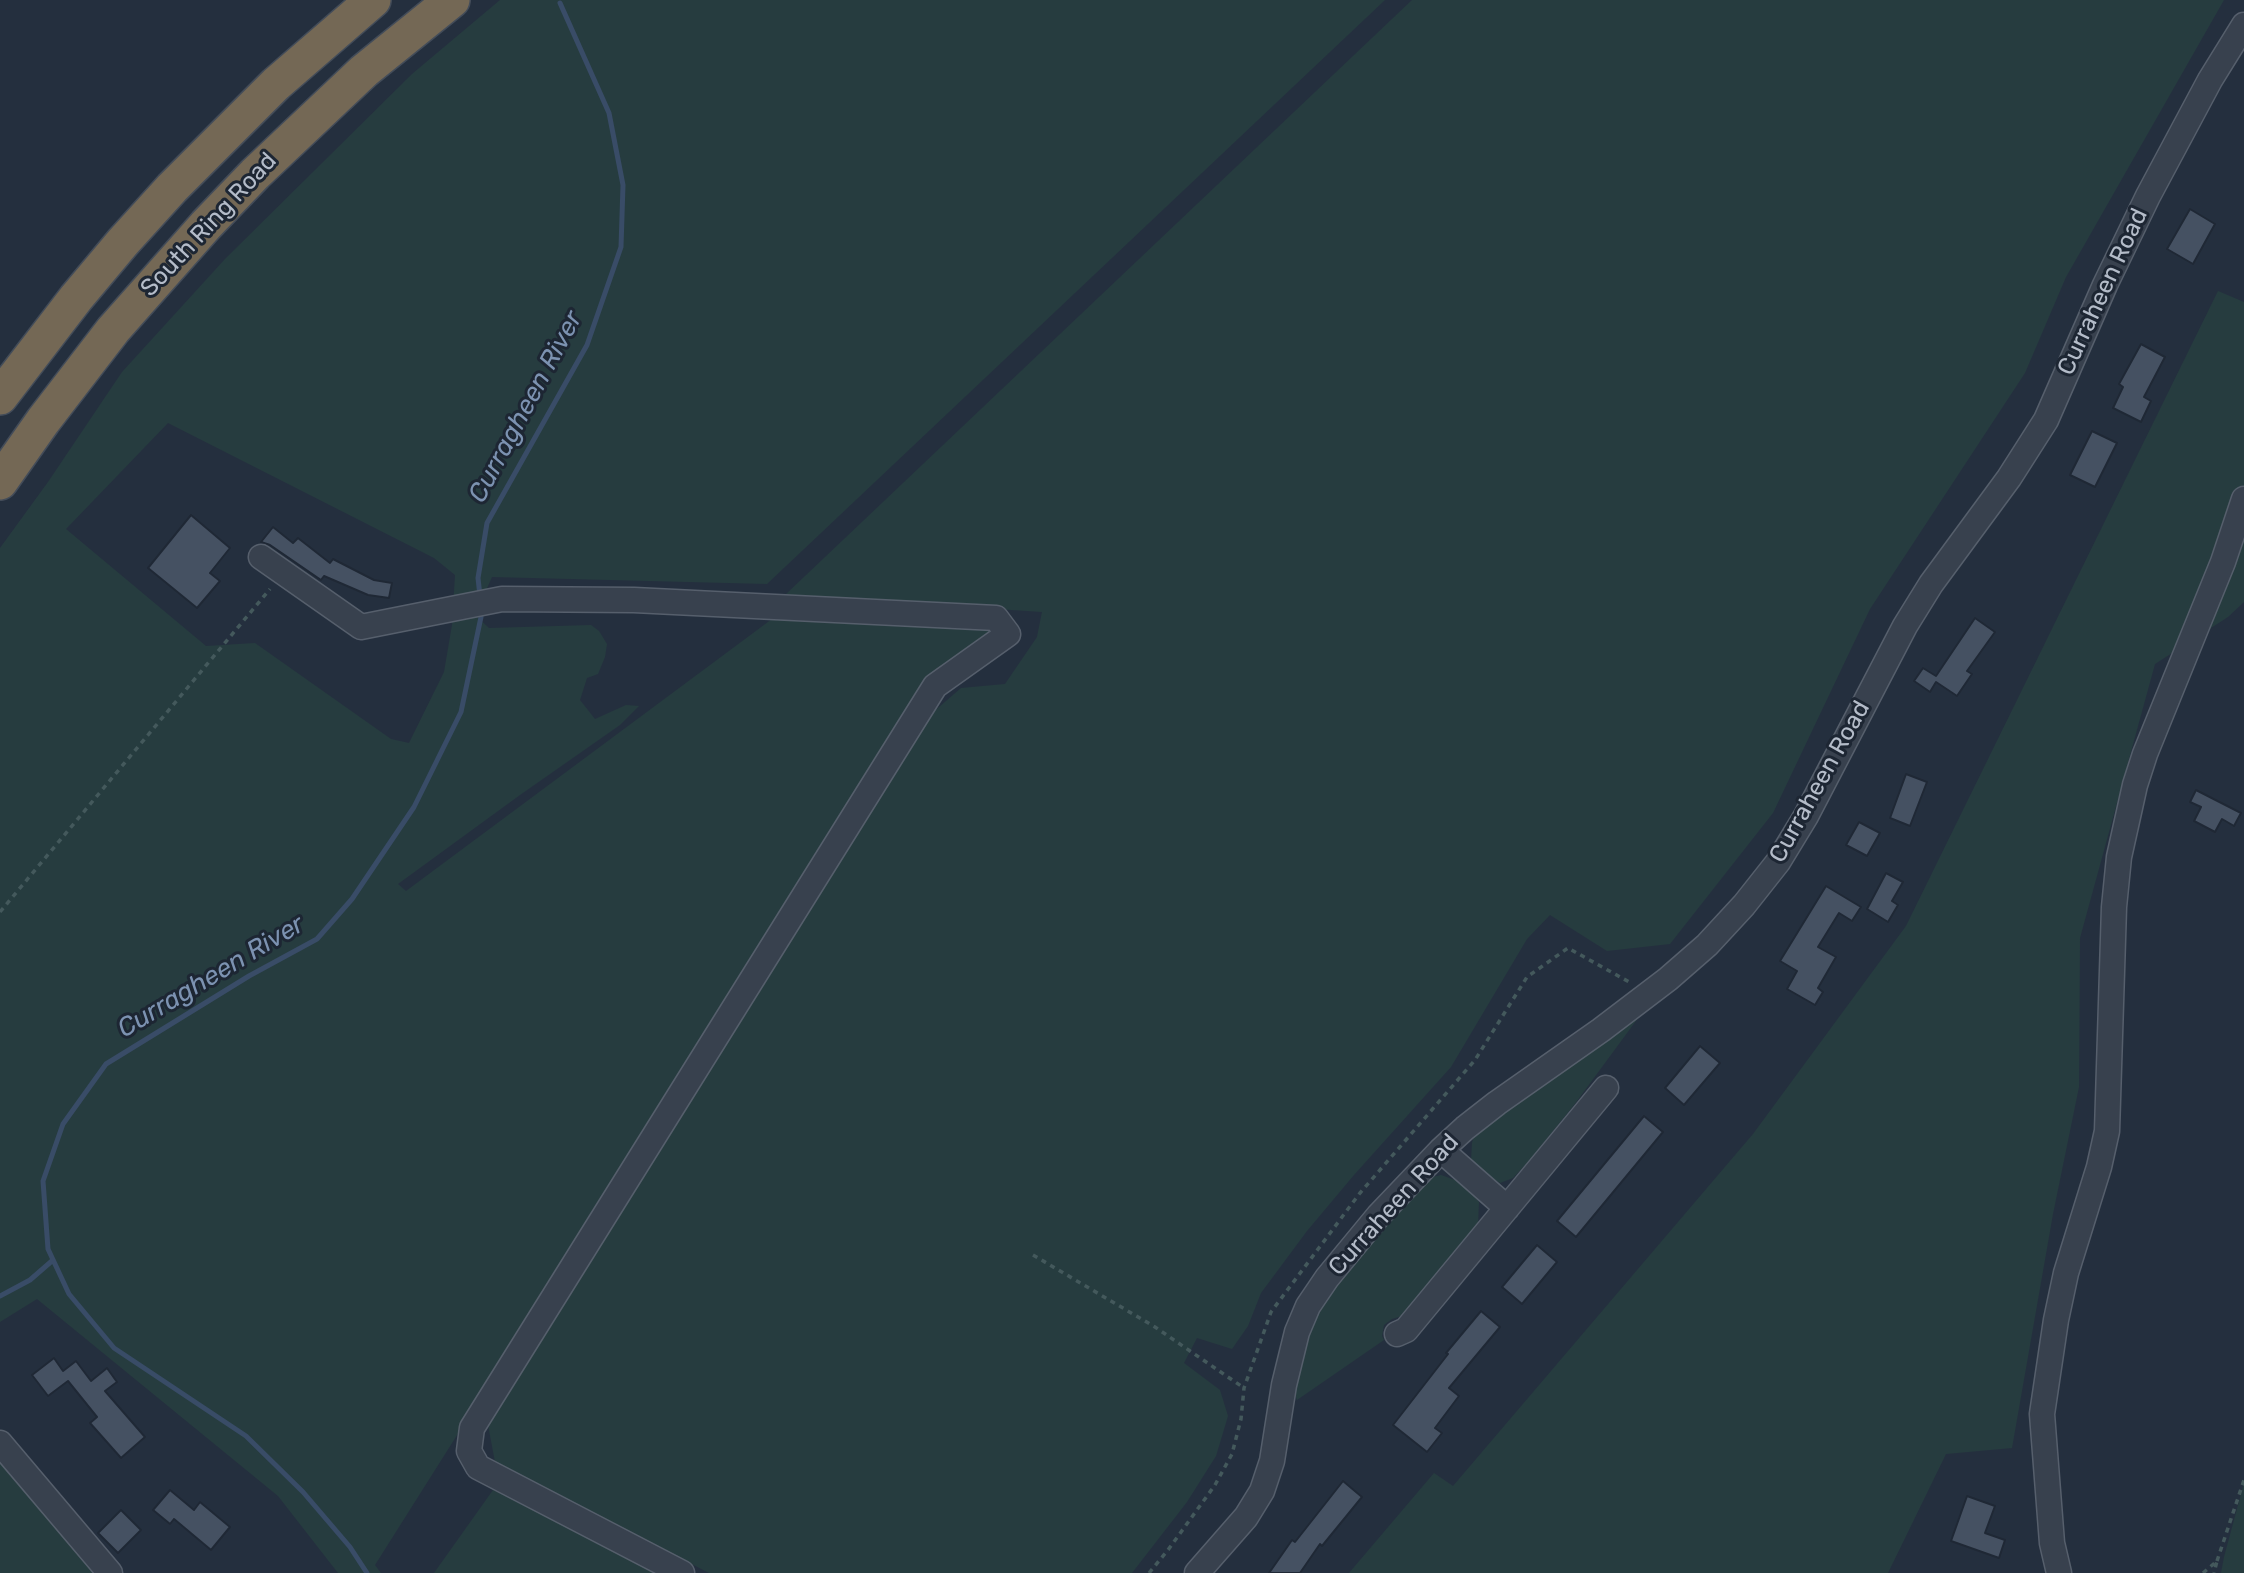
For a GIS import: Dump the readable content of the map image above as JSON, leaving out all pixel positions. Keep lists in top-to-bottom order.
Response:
{
  "streets": {
    "highway": ["South Ring Road"],
    "street": ["Curraheen Road"]
  },
  "water": ["Curragheen River"]
}
